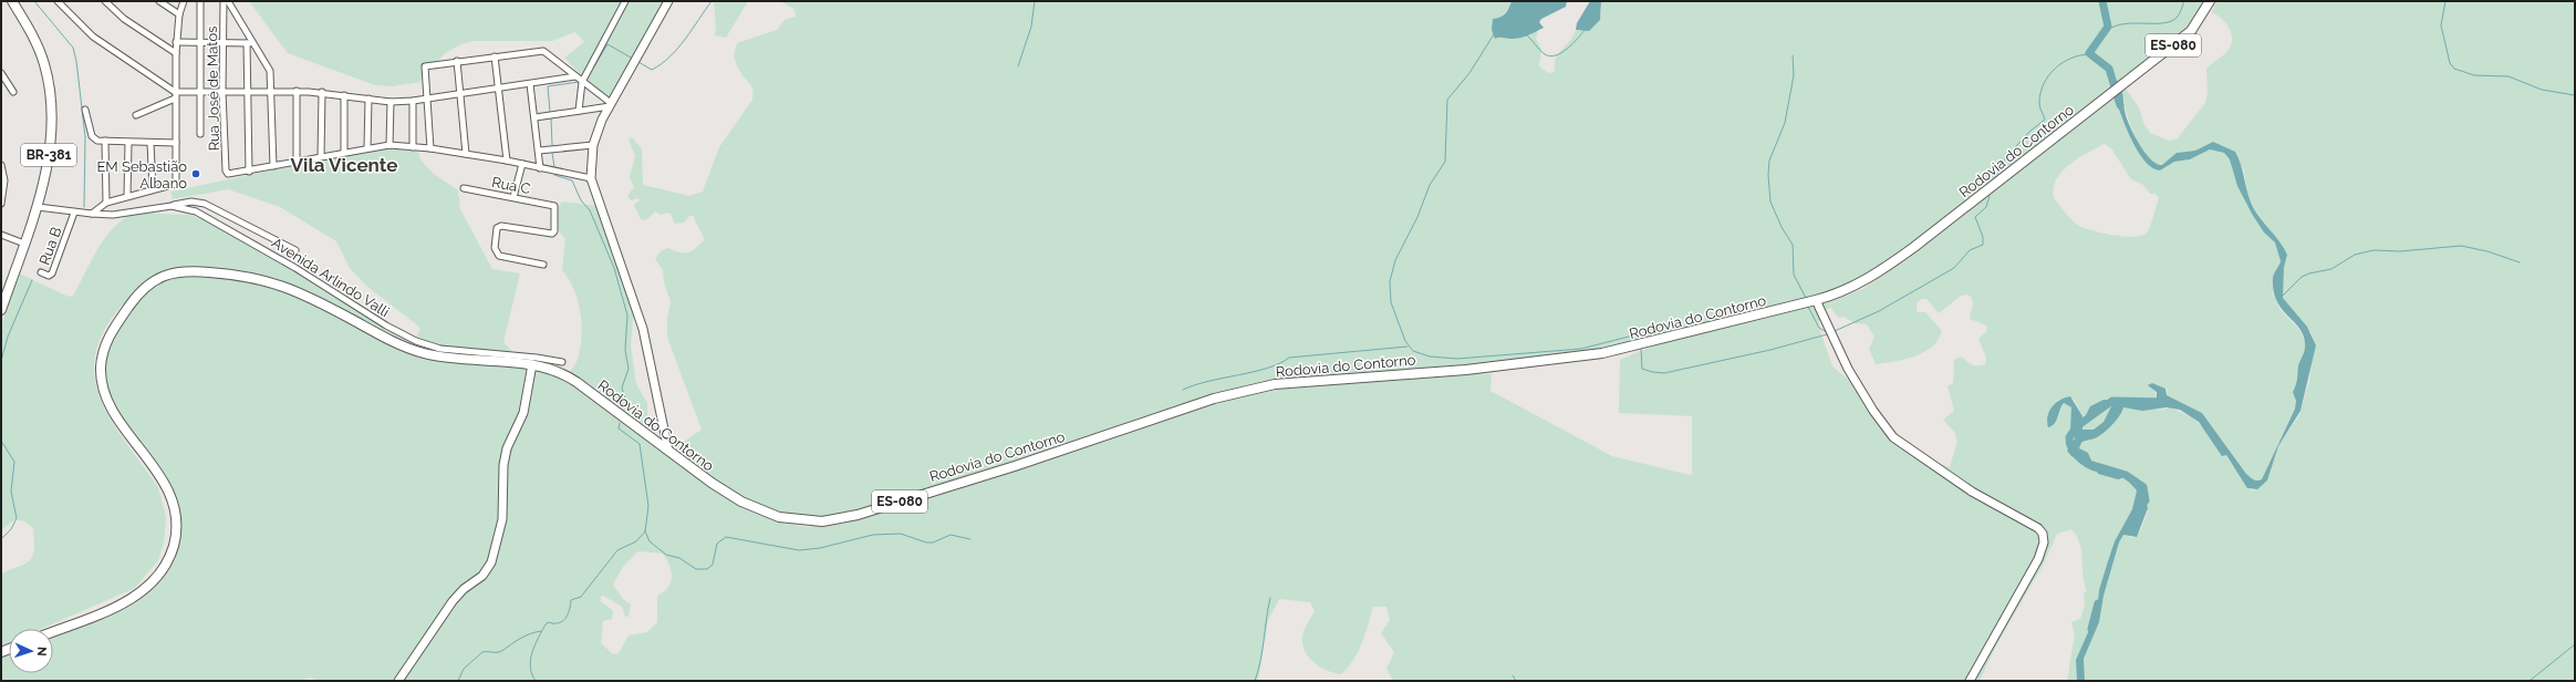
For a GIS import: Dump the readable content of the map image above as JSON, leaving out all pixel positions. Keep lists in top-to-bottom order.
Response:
{
  "streets": {
    "main road": ["ES-080", "Rodovia do Contorno", "BR-381"],
    "street": [
      "Rua José de Matos",
      "Rua C",
      "Rua B",
      "Avenida Arlindo Valli"
    ]
  },
  "crossings": [
    ["BR-381", "Avenida Arlindo Valli"],
    ["Rua B", "Avenida Arlindo Valli"]
  ],
  "districts": ["Vila Vicente"],
  "places": ["EM Sebastião Albano"],
  "north": "right"
}
